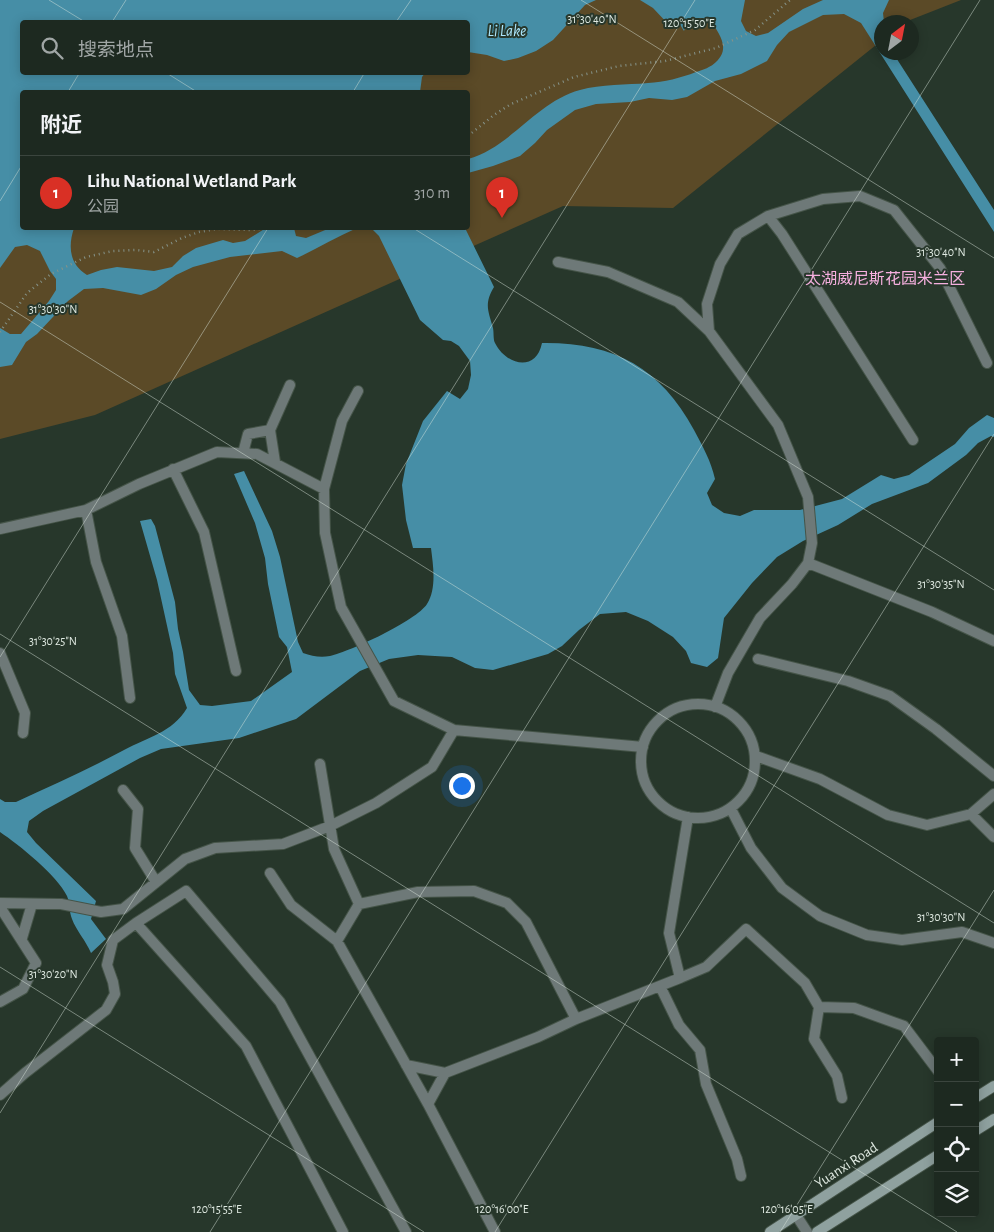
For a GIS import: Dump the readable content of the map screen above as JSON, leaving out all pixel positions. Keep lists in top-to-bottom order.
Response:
{
  "streets": {
    "main road": ["Yuanxi Road"]
  },
  "districts": ["太湖威尼斯花园米兰区"],
  "water": ["Li Lake"],
  "north": "top right",
  "page": {
    "search": "搜索地点",
    "heading": "附近",
    "list": [
      {
        "mark": "1",
        "name": "Lihu National Wetland Park",
        "note": "公园",
        "value": "310 m"
      }
    ],
    "pins": "1",
    "map_buttons": ["+", "−"]
  },
  "coordinates": [
    "31°30'40\"N",
    "120°15'50\"E",
    "31°30'30\"N",
    "31°30'35\"N",
    "31°30'25\"N",
    "31°30'20\"N",
    "120°15'55\"E",
    "120°16'00\"E",
    "120°16'05\"E"
  ]
}
